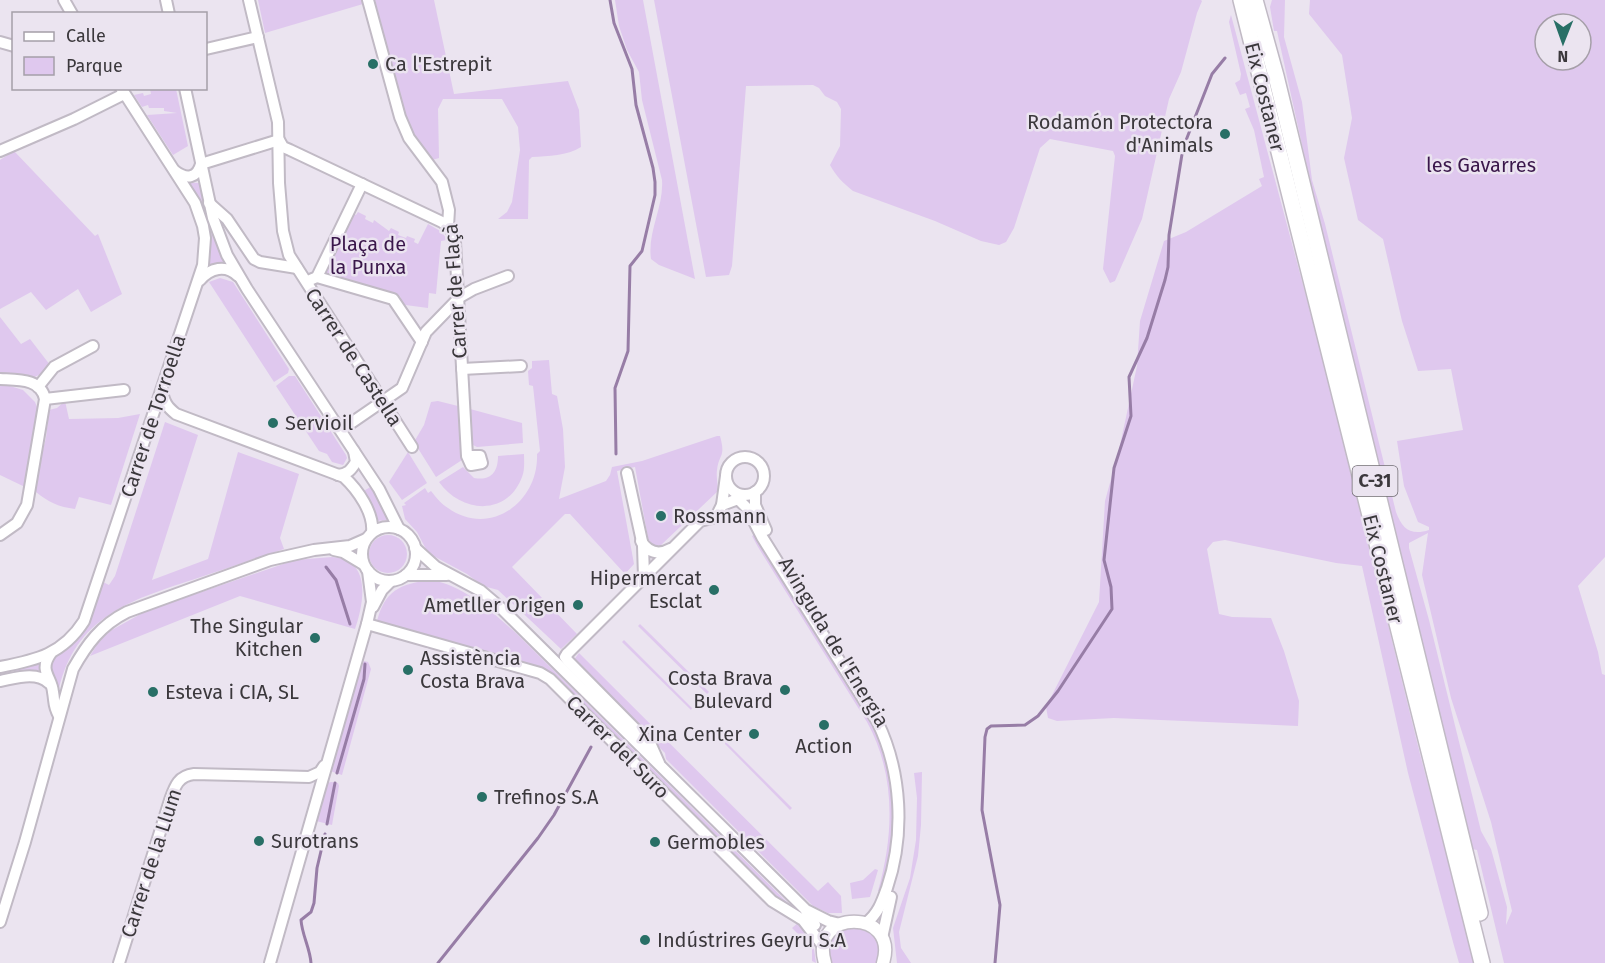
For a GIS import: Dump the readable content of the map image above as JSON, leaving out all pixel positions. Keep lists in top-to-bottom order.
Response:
{
  "streets": {
    "highway": ["Eix Costaner", "C-31"],
    "street": [
      "Carrer de Flaçà",
      "Carrer de Castella",
      "Carrer de Torroella",
      "Avinguda de l'Energia",
      "Carrer del Suro",
      "Carrer de la Llum"
    ]
  },
  "parks": ["les Gavarres", "Plaça de la Punxa"],
  "places": [
    "Ca l'Estrepit",
    "Rodamón Protectora d'Animals",
    "Servioil",
    "Rossmann",
    "Hipermercat Esclat",
    "Ametller Origen",
    "The Singular Kitchen",
    "Assistència Costa Brava",
    "Costa Brava Bulevard",
    "Esteva i CIA, SL",
    "Action",
    "Xina Center",
    "Trefinos S.A",
    "Surotrans",
    "Germobles",
    "Indústrires Geyru S.A"
  ],
  "legend": ["Calle", "Parque"],
  "north": "bottom"
}
